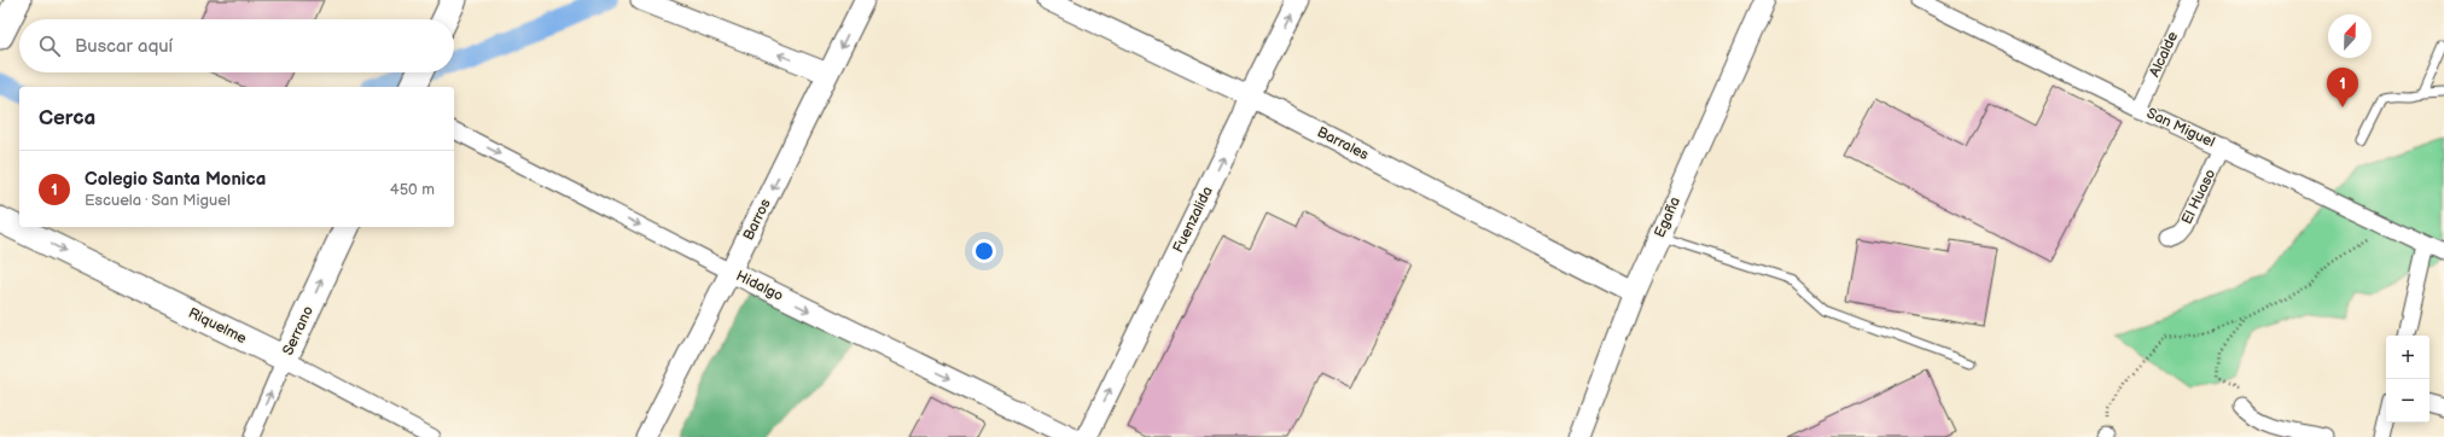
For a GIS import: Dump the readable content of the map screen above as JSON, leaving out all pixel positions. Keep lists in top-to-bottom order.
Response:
{
  "streets": {
    "main road": ["Riquelme", "Serrano"],
    "street": [
      "Alcalde",
      "San Miguel",
      "Barrales",
      "El Huaso",
      "Egaña",
      "Barros",
      "Fuenzalida",
      "Hidalgo"
    ]
  },
  "crossings": [
    ["Alcalde", "San Miguel"],
    ["San Miguel", "El Huaso"],
    ["Barrales", "Egaña"],
    ["Barrales", "Fuenzalida"],
    ["Barros", "Hidalgo"],
    ["Riquelme", "Serrano"]
  ],
  "one_way": [
    "Barros",
    "Fuenzalida",
    "Hidalgo",
    "Riquelme",
    "Serrano"
  ],
  "north": "top",
  "page": {
    "search": "Buscar aquí",
    "pins": "1",
    "heading": "Cerca",
    "list": [
      {
        "mark": "1",
        "name": "Colegio Santa Monica",
        "note": "Escuela · San Miguel",
        "value": "450 m"
      }
    ],
    "map_buttons": ["+", "−"]
  }
}
